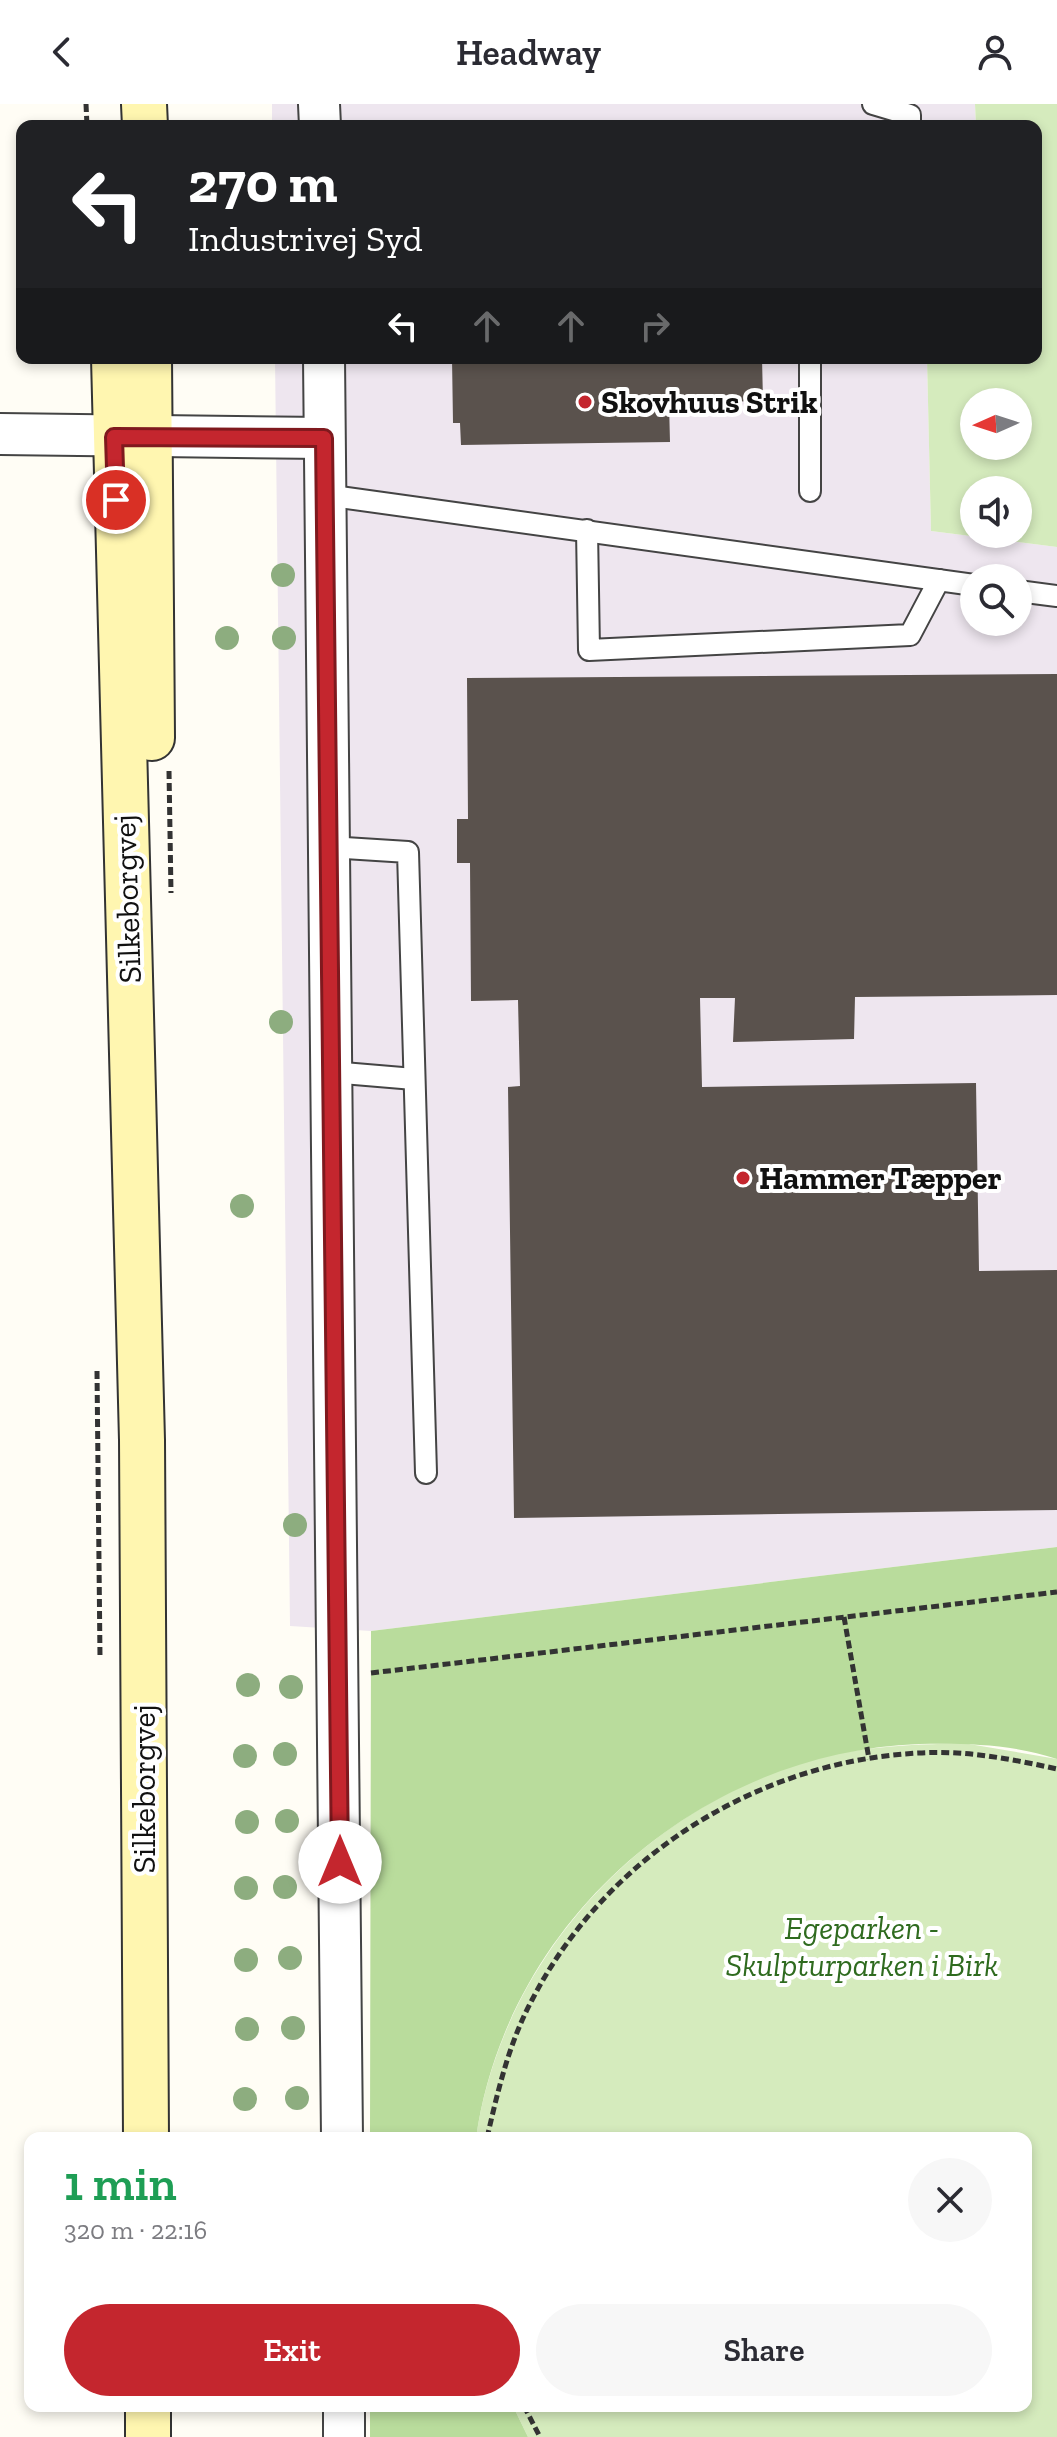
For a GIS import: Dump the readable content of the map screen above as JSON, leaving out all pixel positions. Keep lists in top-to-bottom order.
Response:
{
  "streets": {
    "main road": ["Silkeborgvej"]
  },
  "parks": ["Egeparken - Skulpturparken i Birk"],
  "places": ["Skovhuus Strik", "Hammer Tæpper"],
  "north": "left",
  "page": {
    "header": "Headway",
    "turn": ["270 m", "Industrivej Syd"],
    "heading": ["1 min", "320 m · 22:16"],
    "buttons": ["Exit", "Share"]
  }
}
